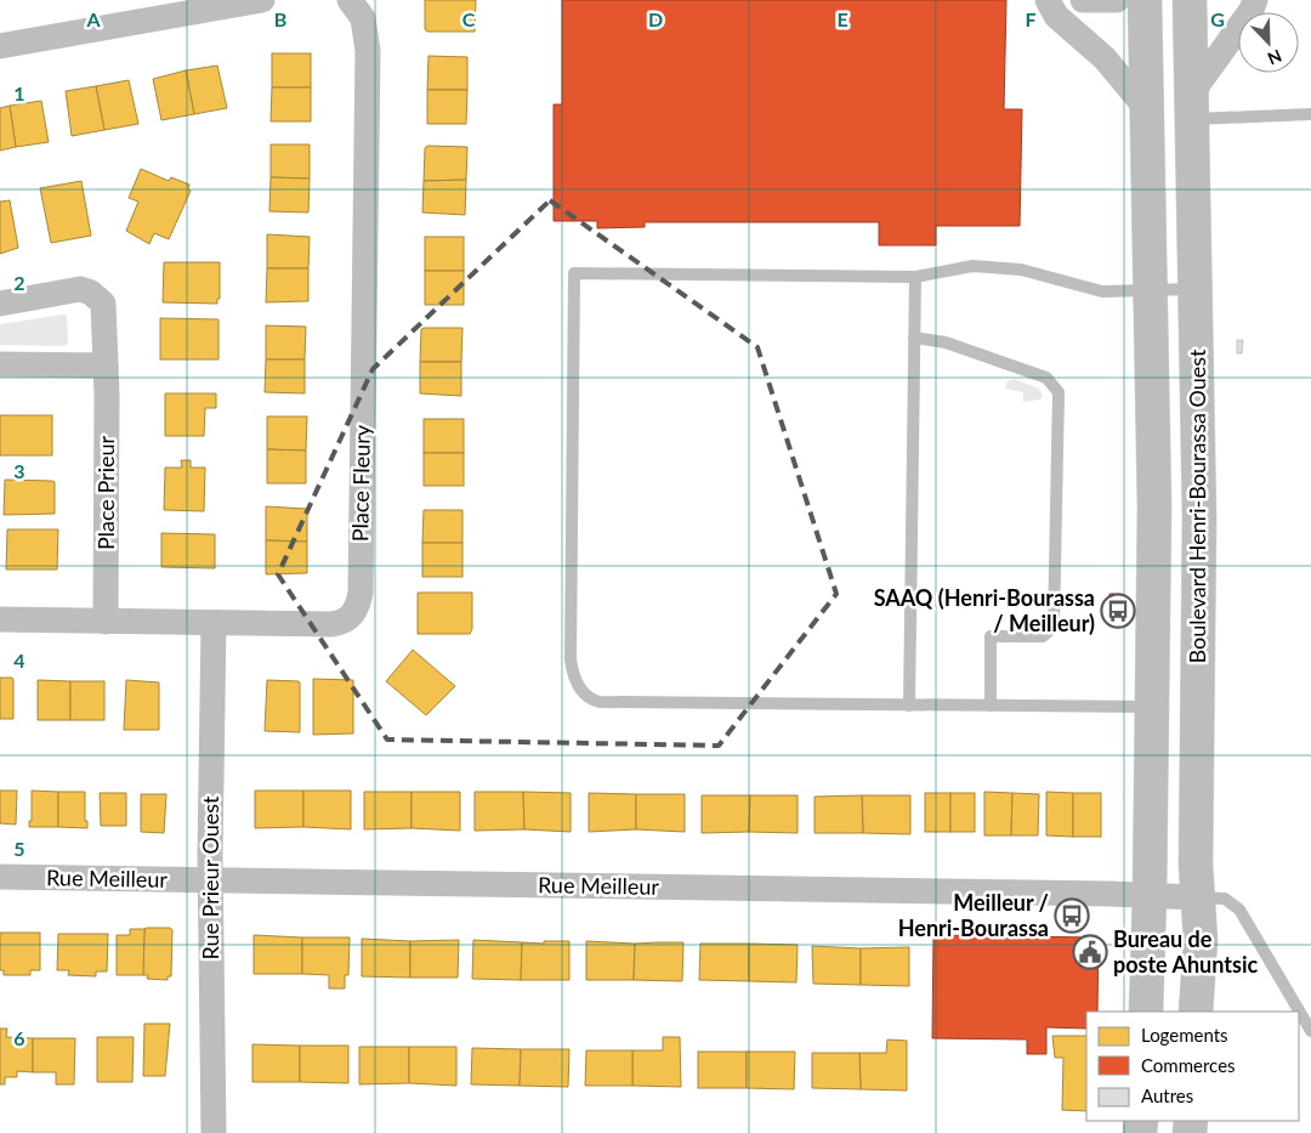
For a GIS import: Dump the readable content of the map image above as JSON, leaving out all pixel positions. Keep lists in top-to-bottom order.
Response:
{
  "streets": {
    "main road": ["Boulevard Henri-Bourassa Ouest"],
    "street": [
      "Place Fleury",
      "Place Prieur",
      "Rue Prieur Ouest",
      "Rue Meilleur"
    ]
  },
  "crossings": [
    ["Place Fleury", "Place Prieur"],
    ["Place Fleury", "Rue Prieur Ouest"],
    ["Boulevard Henri-Bourassa Ouest", "Rue Meilleur"],
    ["Rue Prieur Ouest", "Rue Meilleur"]
  ],
  "places": {
    "bus stop": ["SAAQ (Henri-Bourassa / Meilleur)", "Meilleur / Henri-Bourassa"],
    "public building": ["Bureau de poste Ahuntsic"]
  },
  "legend": ["Logements", "Commerces", "Autres"],
  "north": "bottom right",
  "grid": {
    "columns": [
      "A",
      "B",
      "C",
      "D",
      "E",
      "F",
      "G"
    ],
    "rows": [
      "1",
      "2",
      "3",
      "4",
      "5",
      "6"
    ]
  }
}
